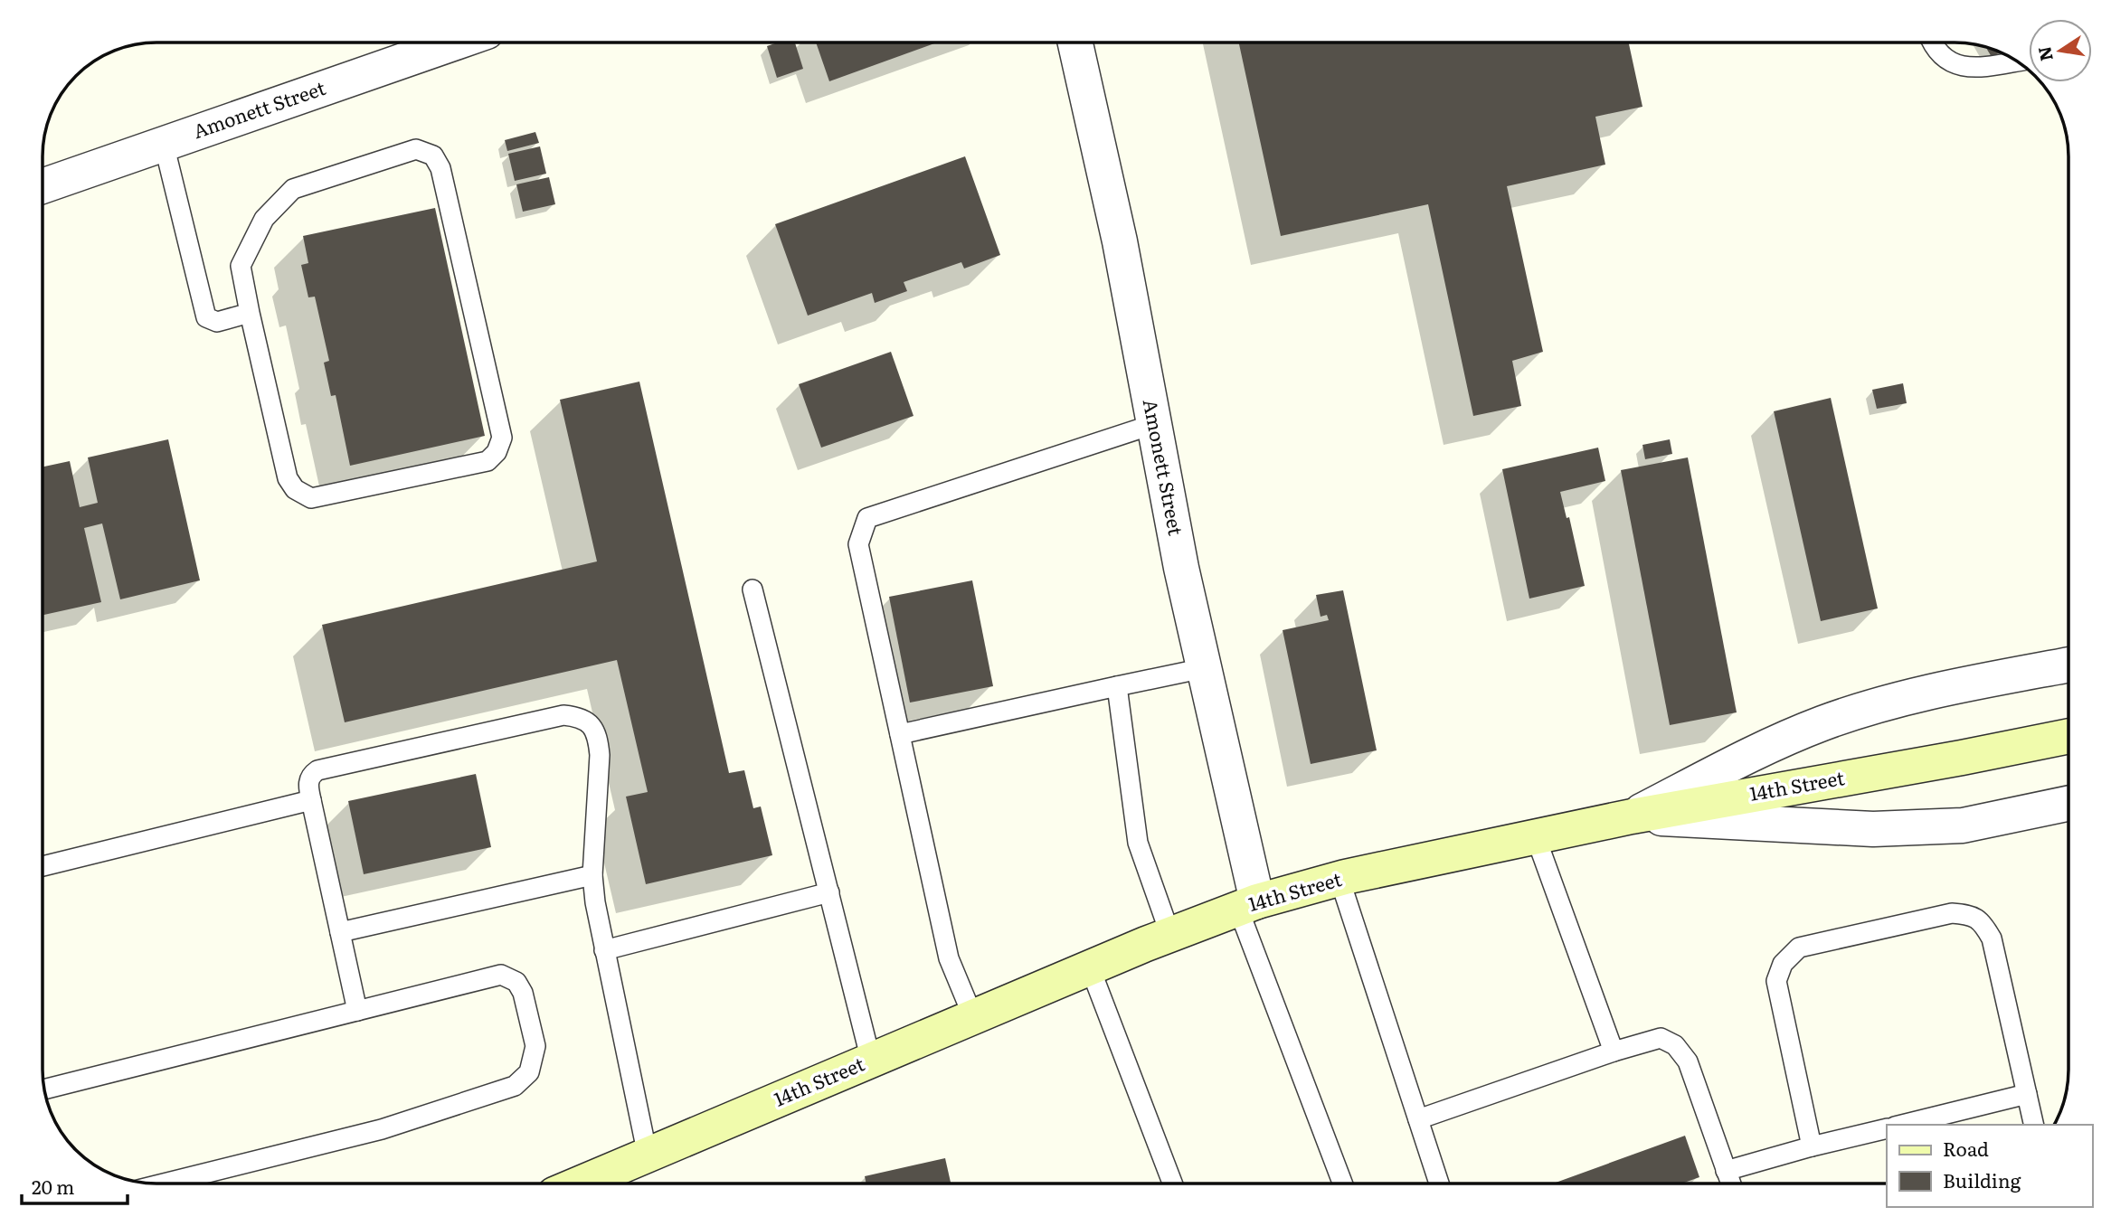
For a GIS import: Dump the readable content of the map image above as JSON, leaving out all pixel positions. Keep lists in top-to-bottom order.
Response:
{
  "streets": {
    "street": ["Amonett Street", "14th Street"]
  },
  "crossings": [
    ["Amonett Street", "14th Street"]
  ],
  "legend": ["Road", "Building"],
  "scale_bar": "20 m",
  "north": "left"
}
